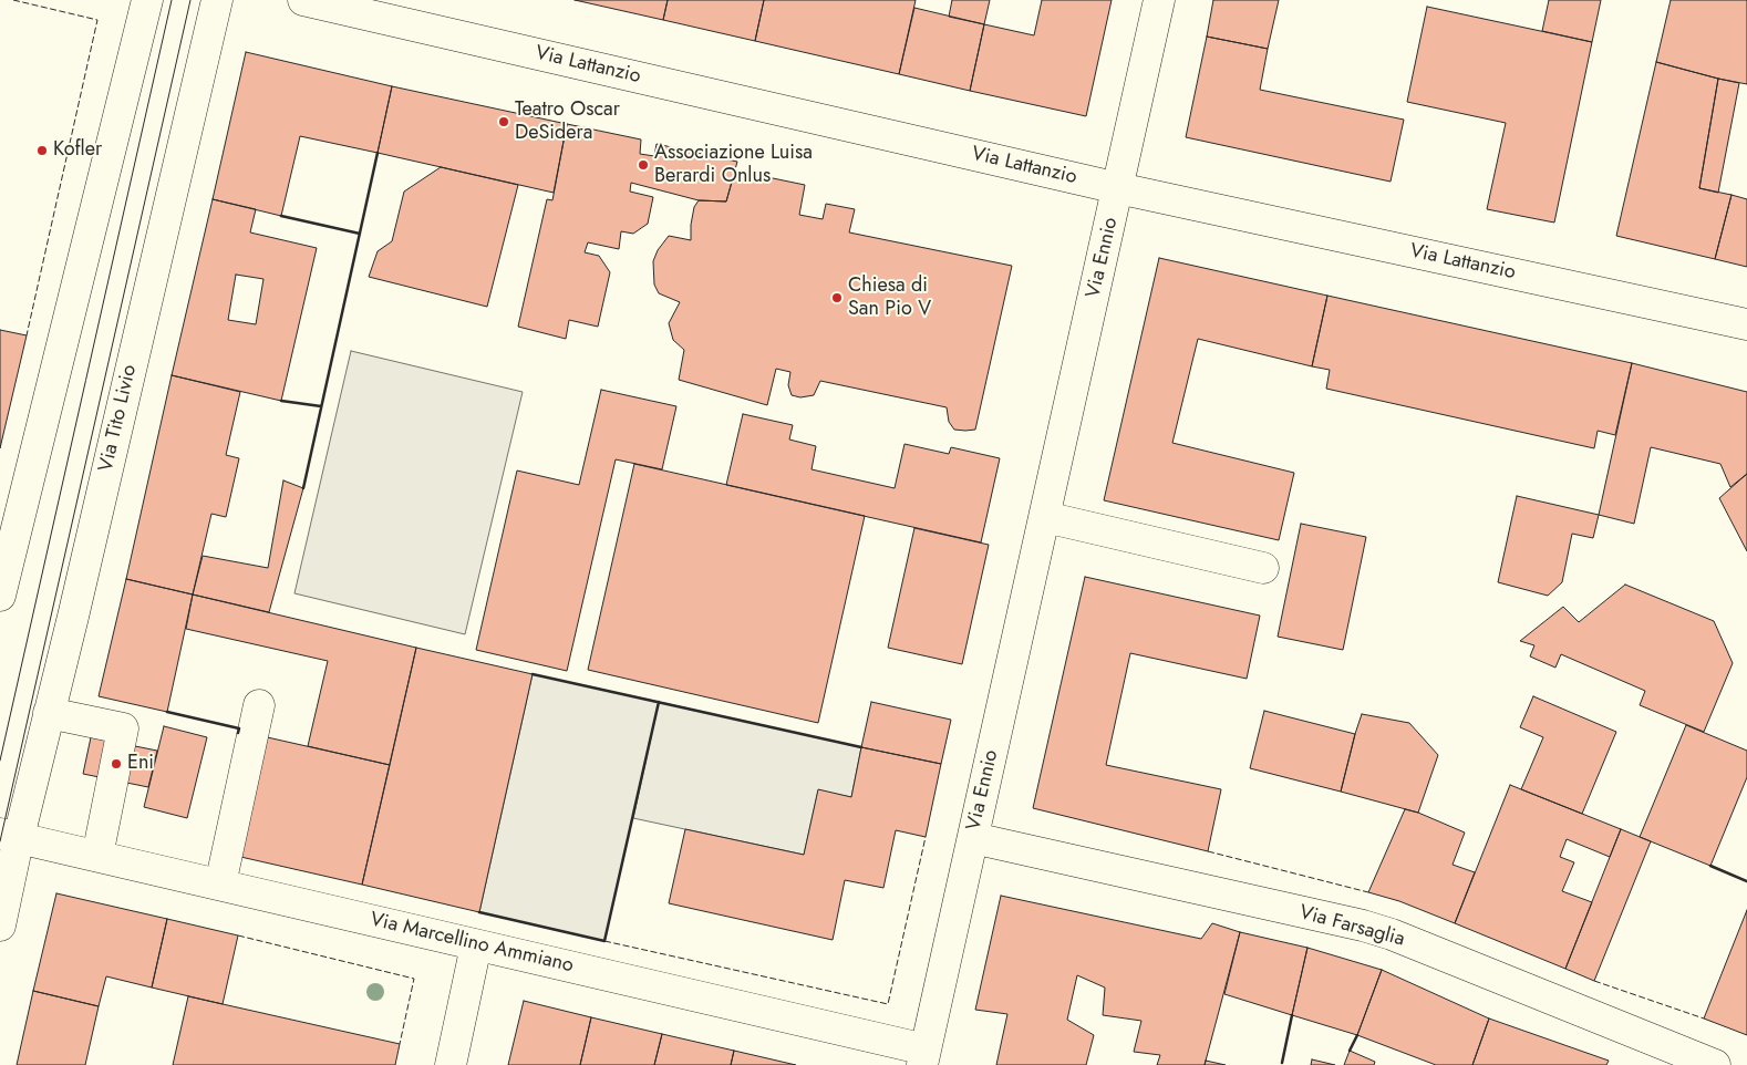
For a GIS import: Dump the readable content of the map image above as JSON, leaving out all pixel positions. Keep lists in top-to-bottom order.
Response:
{
  "streets": {
    "street": [
      "Via Lattanzio",
      "Via Ennio",
      "Via Tito Livio",
      "Via Farsaglia",
      "Via Marcellino Ammiano"
    ]
  },
  "crossings": [
    ["Via Lattanzio", "Via Ennio"],
    ["Via Ennio", "Via Farsaglia"],
    ["Via Ennio", "Via Marcellino Ammiano"],
    ["Via Tito Livio", "Via Marcellino Ammiano"]
  ],
  "places": [
    "Teatro Oscar DeSidera",
    "Kofler",
    "Associazione Luisa Berardi Onlus",
    "Chiesa di San Pio V",
    "Eni"
  ]
}
